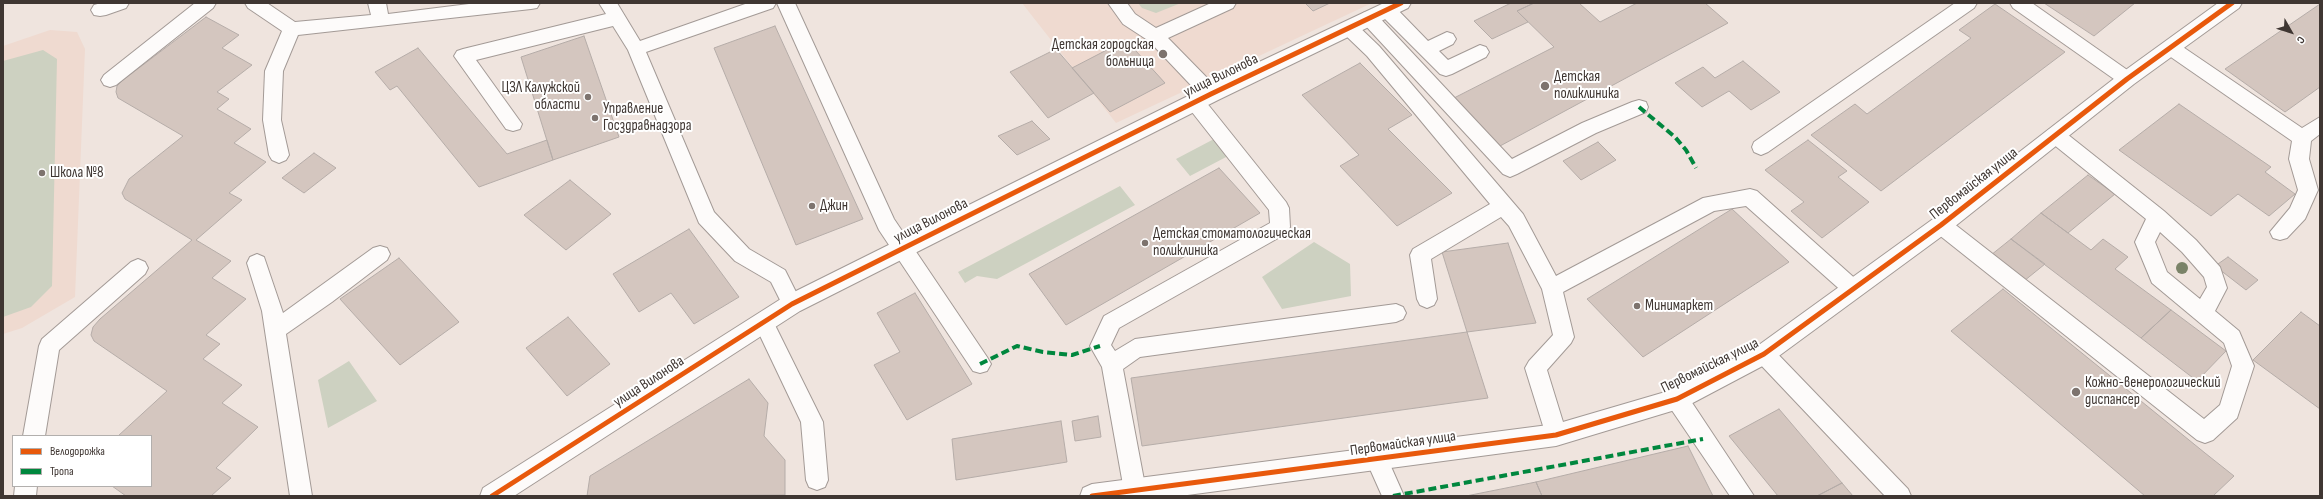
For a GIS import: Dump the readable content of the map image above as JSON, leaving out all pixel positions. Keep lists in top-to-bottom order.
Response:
{
  "streets": {
    "street": ["улица Вилонова", "Первомайская улица"]
  },
  "places": [
    "Детская городская больница",
    "Детская поликлиника",
    "ЦЗЛ Калужской области",
    "Управление Госздравнадзора",
    "Школа №8",
    "Джин",
    "Детская стоматологическая поликлиника",
    "Минимаркет",
    "Кожно-венерологический диспансер"
  ],
  "legend": ["Велодорожка", "Тропа"],
  "north": "bottom right"
}
